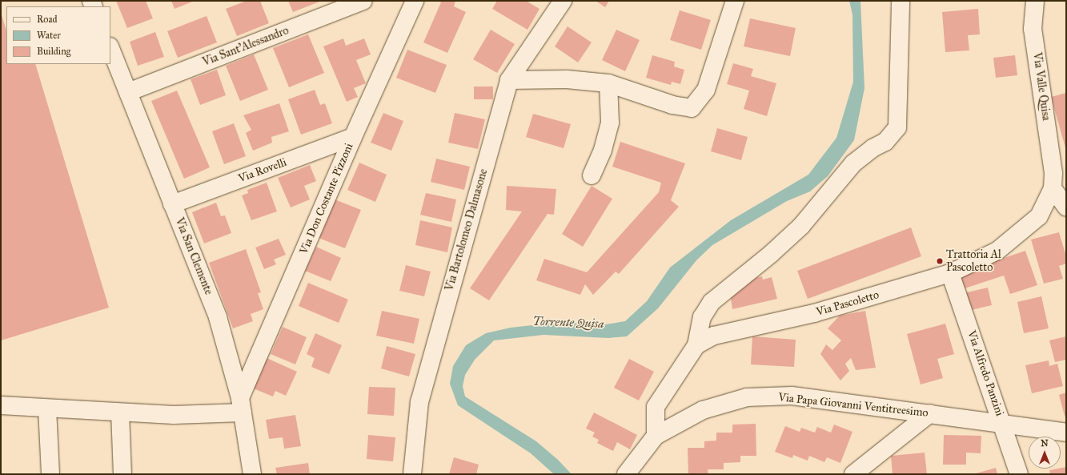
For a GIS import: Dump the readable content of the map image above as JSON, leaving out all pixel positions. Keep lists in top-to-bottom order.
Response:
{
  "streets": {
    "street": [
      "Via Sant'Alessandro",
      "Via Valle Quisa",
      "Via Rovelli",
      "Via Don Costante Pizzoni",
      "Via Bartolomeo Dalmasone",
      "Via San Clemente",
      "Via Pascoletto",
      "Via Alfredo Panzini",
      "Via Papa Giovanni Ventitreesimo"
    ]
  },
  "crossings": [
    ["Via Sant'Alessandro", "Via San Clemente"],
    ["Via Valle Quisa", "Via Pascoletto"],
    ["Via Rovelli", "Via Don Costante Pizzoni"],
    ["Via Rovelli", "Via San Clemente"],
    ["Via Don Costante Pizzoni", "Via San Clemente"],
    ["Via Pascoletto", "Via Alfredo Panzini"],
    ["Via Pascoletto", "Via Papa Giovanni Ventitreesimo"],
    ["Via Alfredo Panzini", "Via Papa Giovanni Ventitreesimo"]
  ],
  "water": ["Torrente Quisa"],
  "places": ["Trattoria Al Pascoletto"],
  "legend": ["Road", "Water", "Building"],
  "north": "top"
}
